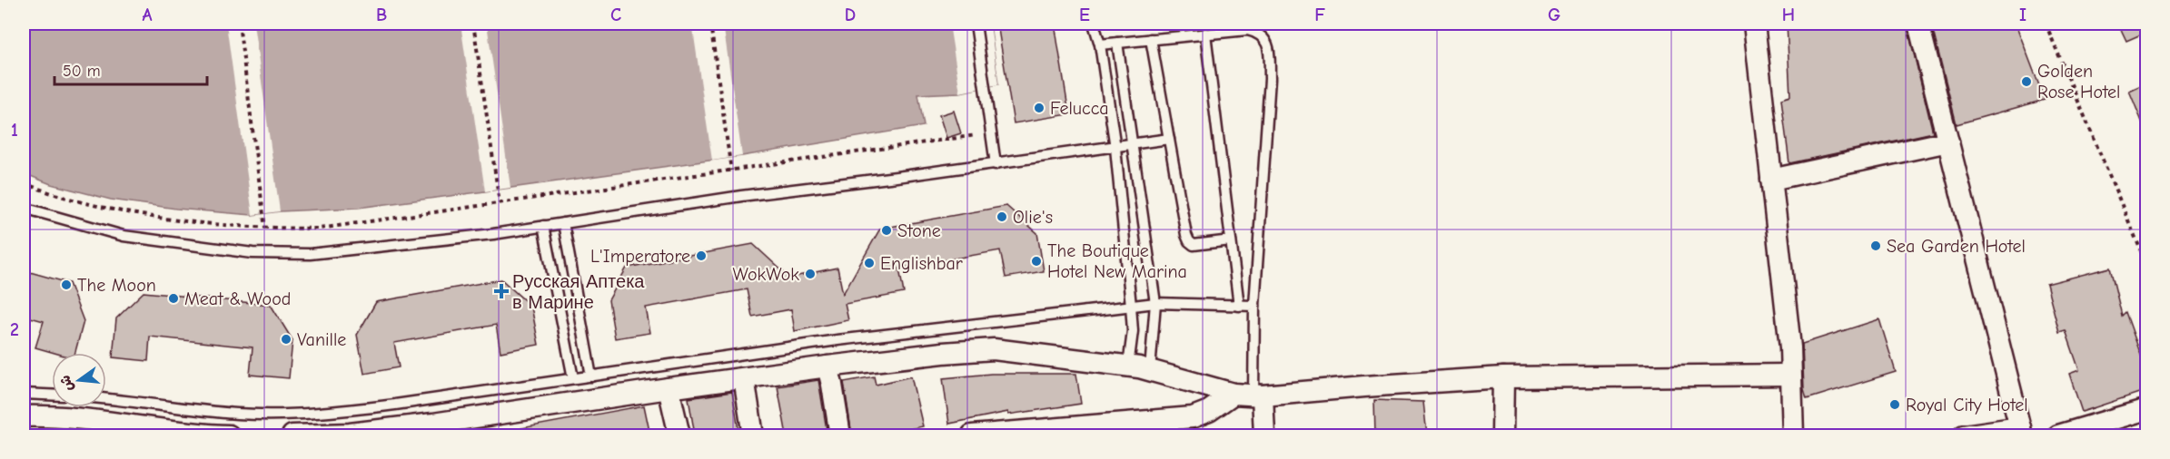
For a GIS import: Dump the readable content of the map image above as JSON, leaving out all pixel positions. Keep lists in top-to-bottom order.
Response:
{
  "places": {
    "other": [
      "Golden Rose Hotel",
      "Felucca",
      "Olie's",
      "Stone",
      "Sea Garden Hotel",
      "L'Imperatore",
      "The Boutique Hotel New Marina",
      "Englishbar",
      "WokWok",
      "The Moon",
      "Meat & Wood",
      "Vanille",
      "Royal City Hotel"
    ],
    "health": ["Русская Аптека в Марине"]
  },
  "scale_bar": "50 m",
  "north": "left",
  "grid": {
    "columns": [
      "A",
      "B",
      "C",
      "D",
      "E",
      "F",
      "G",
      "H",
      "I"
    ],
    "rows": ["1", "2"]
  }
}
